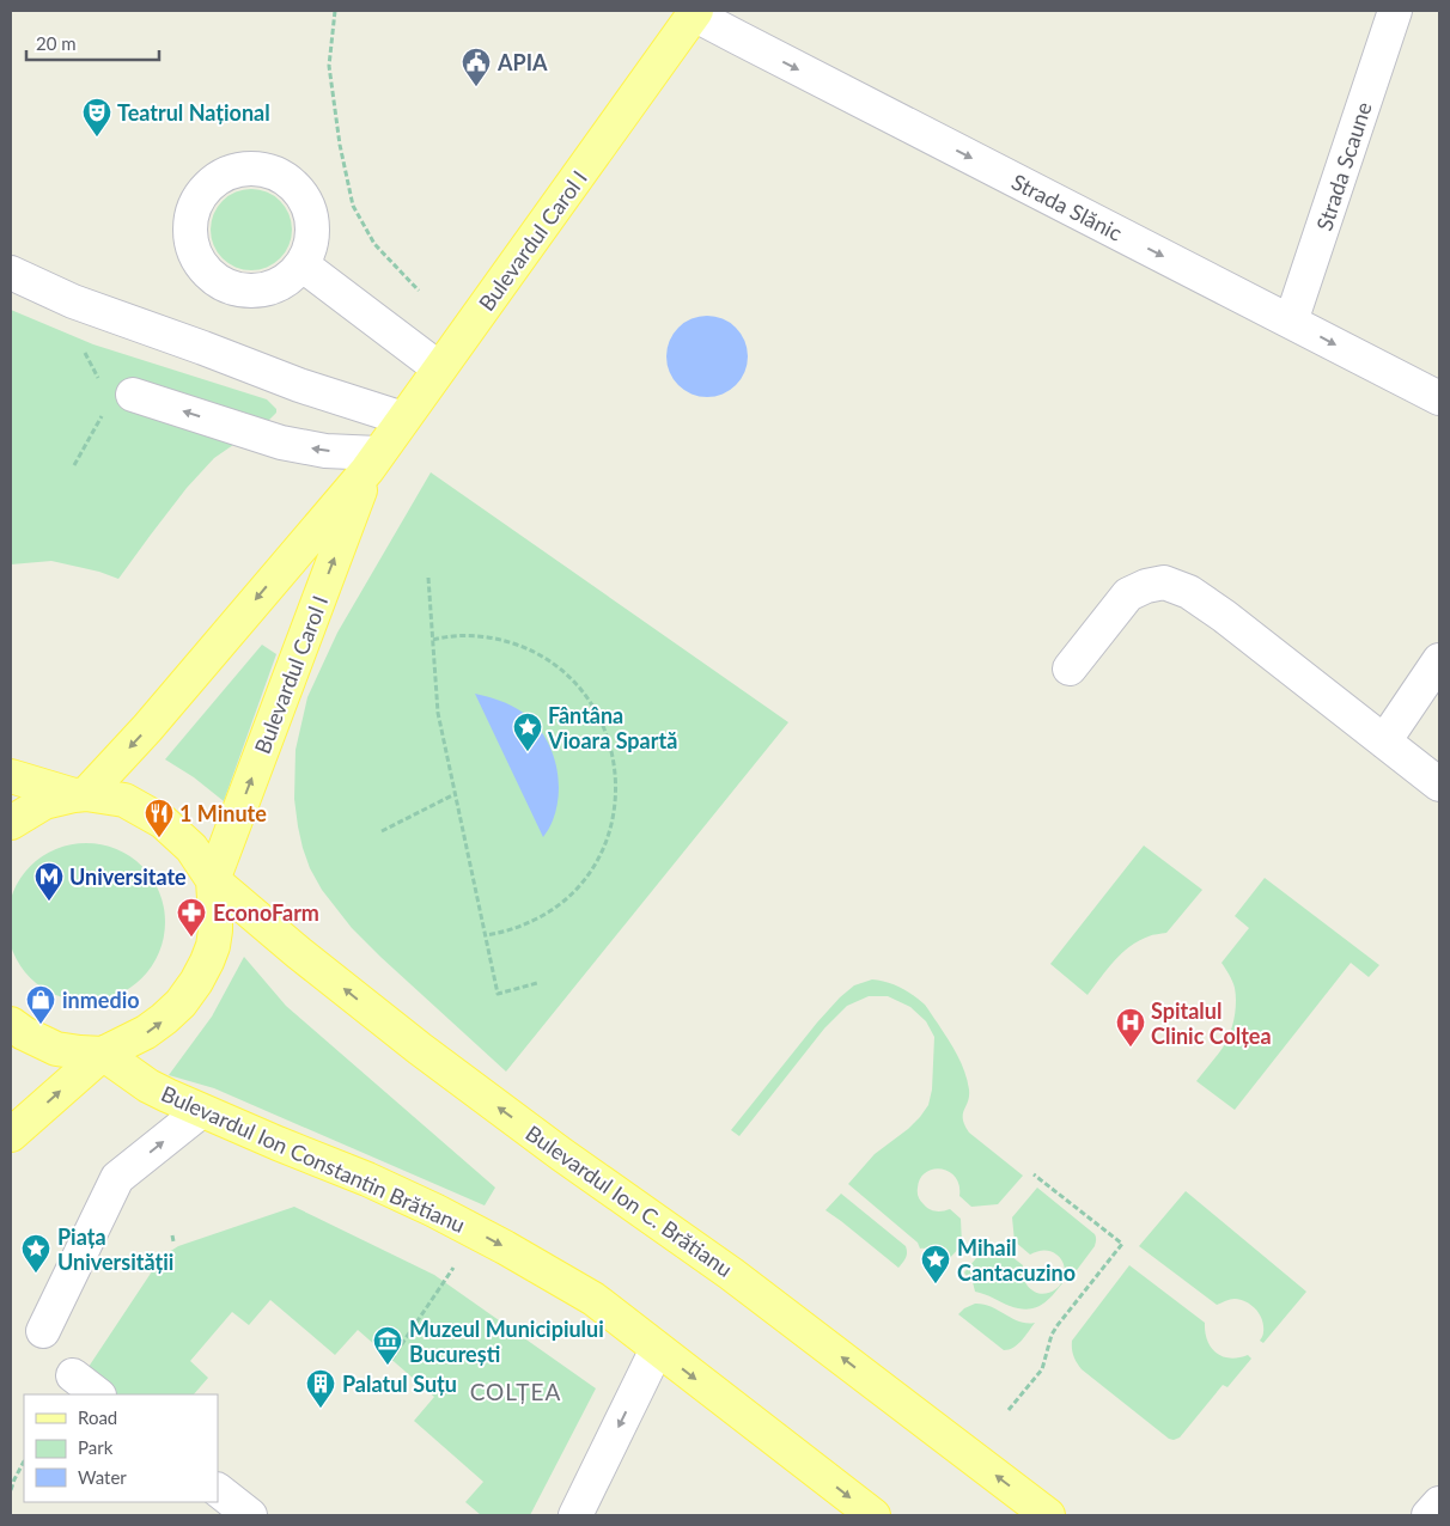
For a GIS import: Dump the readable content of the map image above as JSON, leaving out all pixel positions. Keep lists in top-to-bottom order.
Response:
{
  "streets": {
    "main road": ["Bulevardul Carol I", "Bulevardul Ion Constantin Brătianu", "Bulevardul Ion C. Brătianu"],
    "street": ["Strada Scaune", "Strada Slănic"]
  },
  "crossings": [
    ["Strada Scaune", "Strada Slănic"],
    ["Strada Slănic", "Bulevardul Carol I"],
    ["Bulevardul Carol I", "Bulevardul Ion C. Brătianu"]
  ],
  "one_way": ["Strada Slănic", "Bulevardul Ion Constantin Brătianu", "Bulevardul Ion C. Brătianu"],
  "districts": ["COLȚEA"],
  "places": {
    "public building": ["APIA"],
    "theatre": ["Teatrul Național"],
    "place": ["Fântâna Vioara Spartă", "Piața Universității", "Mihail Cantacuzino"],
    "restaurant": ["1 Minute"],
    "metro station": ["Universitate"],
    "pharmacy": ["EconoFarm"],
    "shop": ["inmedio"],
    "hospital": ["Spitalul Clinic Colțea"],
    "museum": ["Muzeul Municipiului București"],
    "building": ["Palatul Suțu"]
  },
  "legend": ["Road", "Park", "Water"],
  "scale_bar": "20 m"
}
